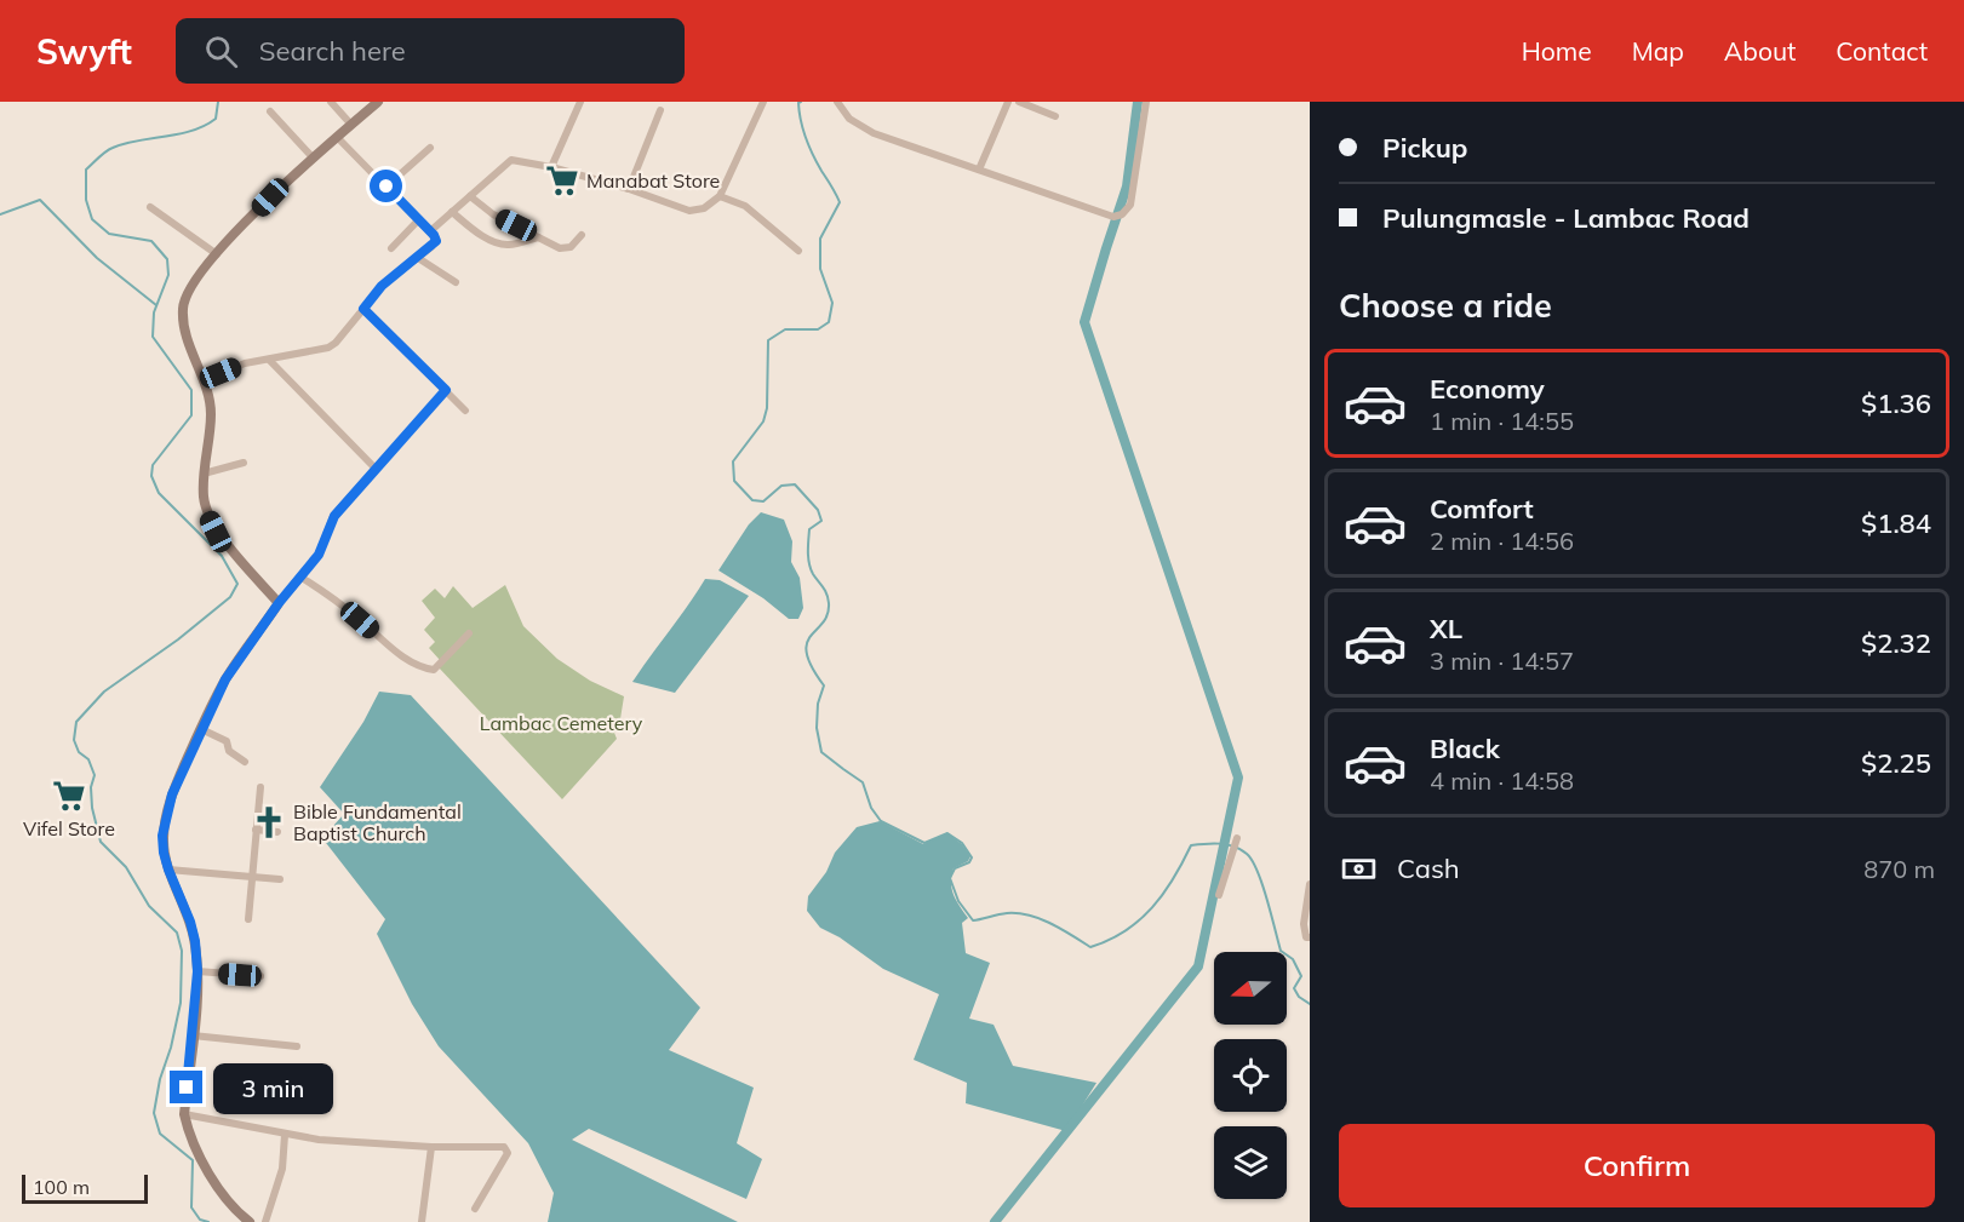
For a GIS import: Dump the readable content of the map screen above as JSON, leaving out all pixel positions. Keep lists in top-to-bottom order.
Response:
{
  "parks": ["Lambac Cemetery"],
  "places": {
    "supermarket": ["Manabat Store", "Vifel Store"],
    "church": ["Bible Fundamental Baptist Church"]
  },
  "scale_bar": "100 m",
  "north": "left",
  "page": {
    "header": "Swyft",
    "search": "Search here",
    "nav": [
      "Home",
      "Map",
      "About",
      "Contact"
    ],
    "banner": ["Pickup", "Pulungmasle - Lambac Road"],
    "heading": "Choose a ride",
    "list": [
      {
        "name": "Economy",
        "note": "1 min · 14:55",
        "value": "$1.36"
      },
      {
        "name": "Comfort",
        "note": "2 min · 14:56",
        "value": "$1.84"
      },
      {
        "name": "XL",
        "note": "3 min · 14:57",
        "value": "$2.32"
      },
      {
        "name": "Black",
        "note": "4 min · 14:58",
        "value": "$2.25"
      }
    ],
    "pay": ["Cash", "870 m"],
    "bubble": "3 min",
    "buttons": "Confirm",
    "scale": "100 m"
  }
}
